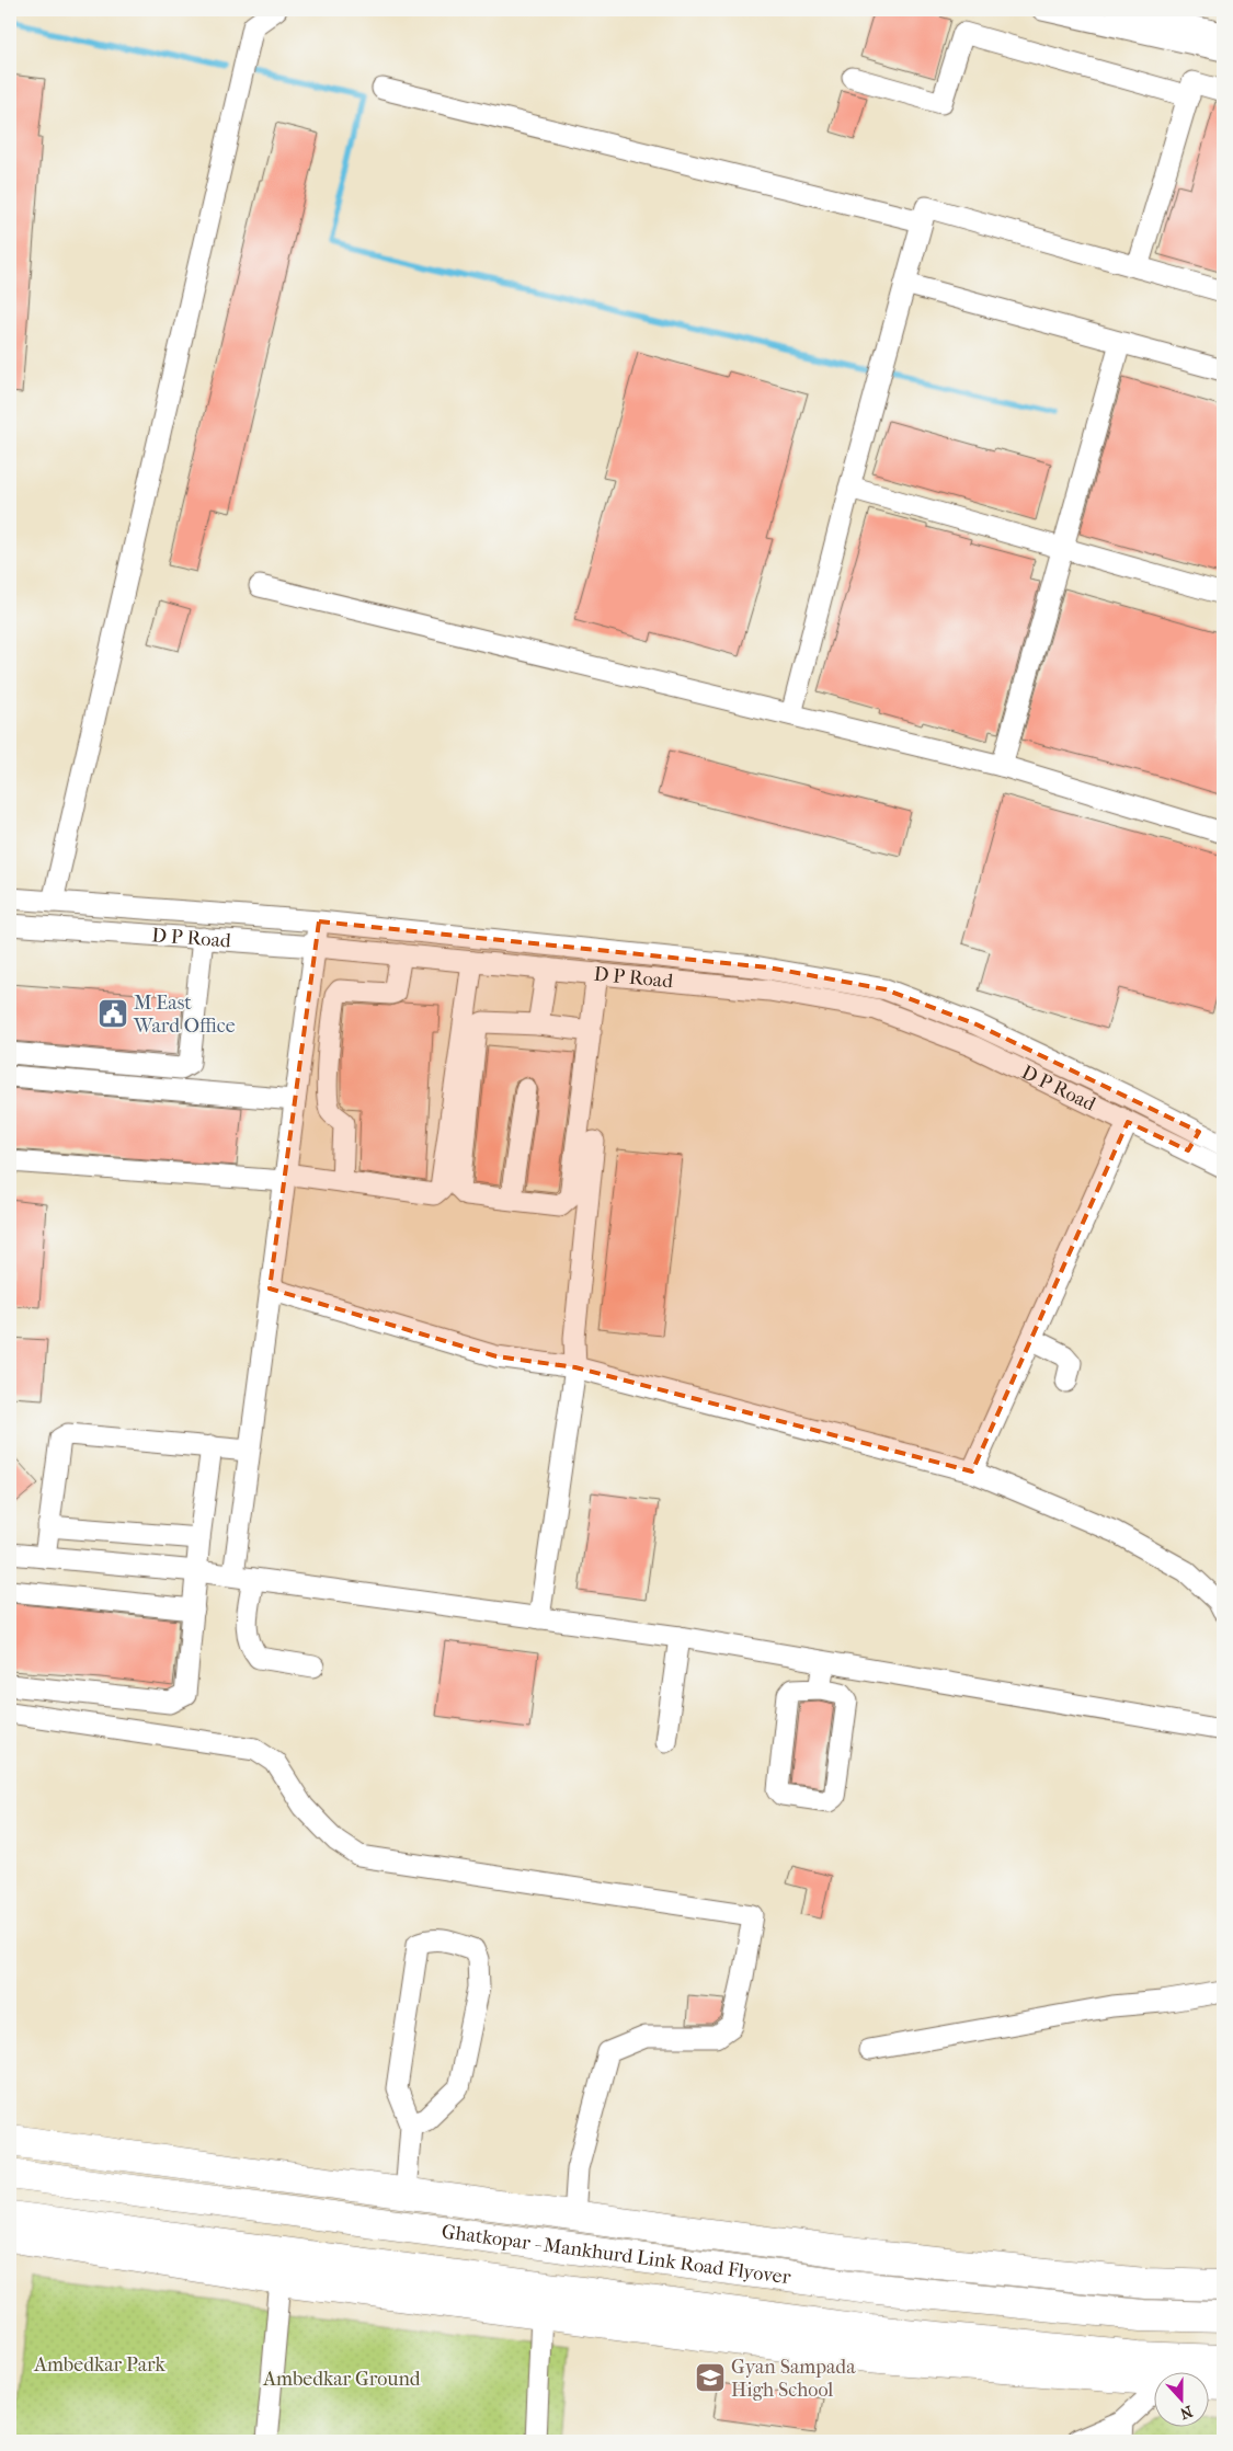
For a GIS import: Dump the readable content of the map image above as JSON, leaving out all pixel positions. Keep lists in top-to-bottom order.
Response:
{
  "streets": {
    "highway": ["Ghatkopar - Mankhurd Link Road Flyover"],
    "street": ["D P Road"]
  },
  "parks": ["Ambedkar Park", "Ambedkar Ground"],
  "places": {
    "public building": ["M East Ward Office"],
    "school or university": ["Gyan Sampada High School"]
  },
  "north": "bottom"
}
